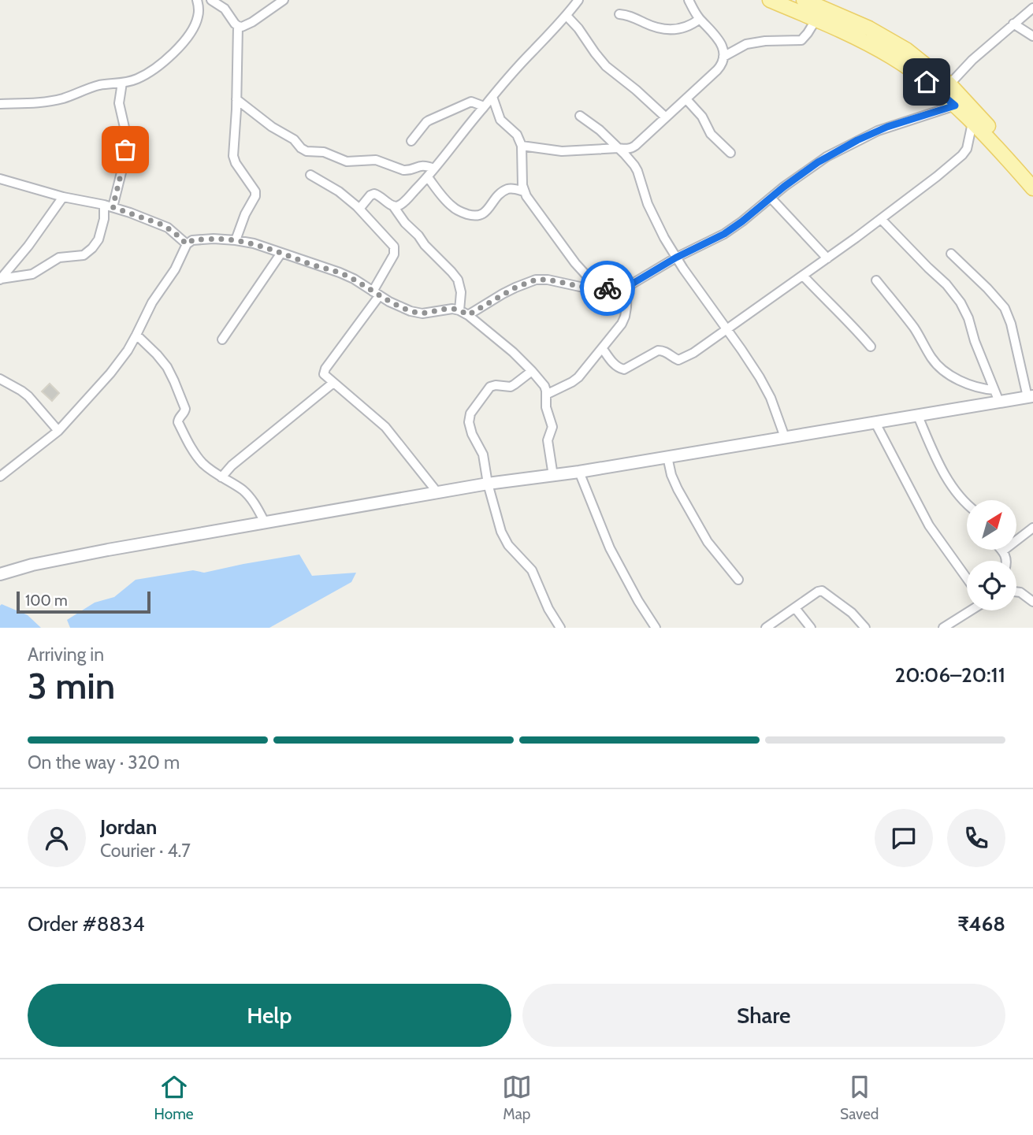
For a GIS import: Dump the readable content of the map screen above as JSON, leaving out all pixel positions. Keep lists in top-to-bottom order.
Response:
{
  "scale_bar": "100 m",
  "north": "top right",
  "page": {
    "scale": "100 m",
    "heading": ["3 min", "Arriving in", "20:06–20:11"],
    "panel": [
      "Jordan",
      "Courier · 4.7",
      "Order #8834",
      "₹468"
    ],
    "bar": "On the way · 320 m",
    "buttons": ["Help", "Share"],
    "tabs": ["Home", "Map", "Saved"]
  }
}
